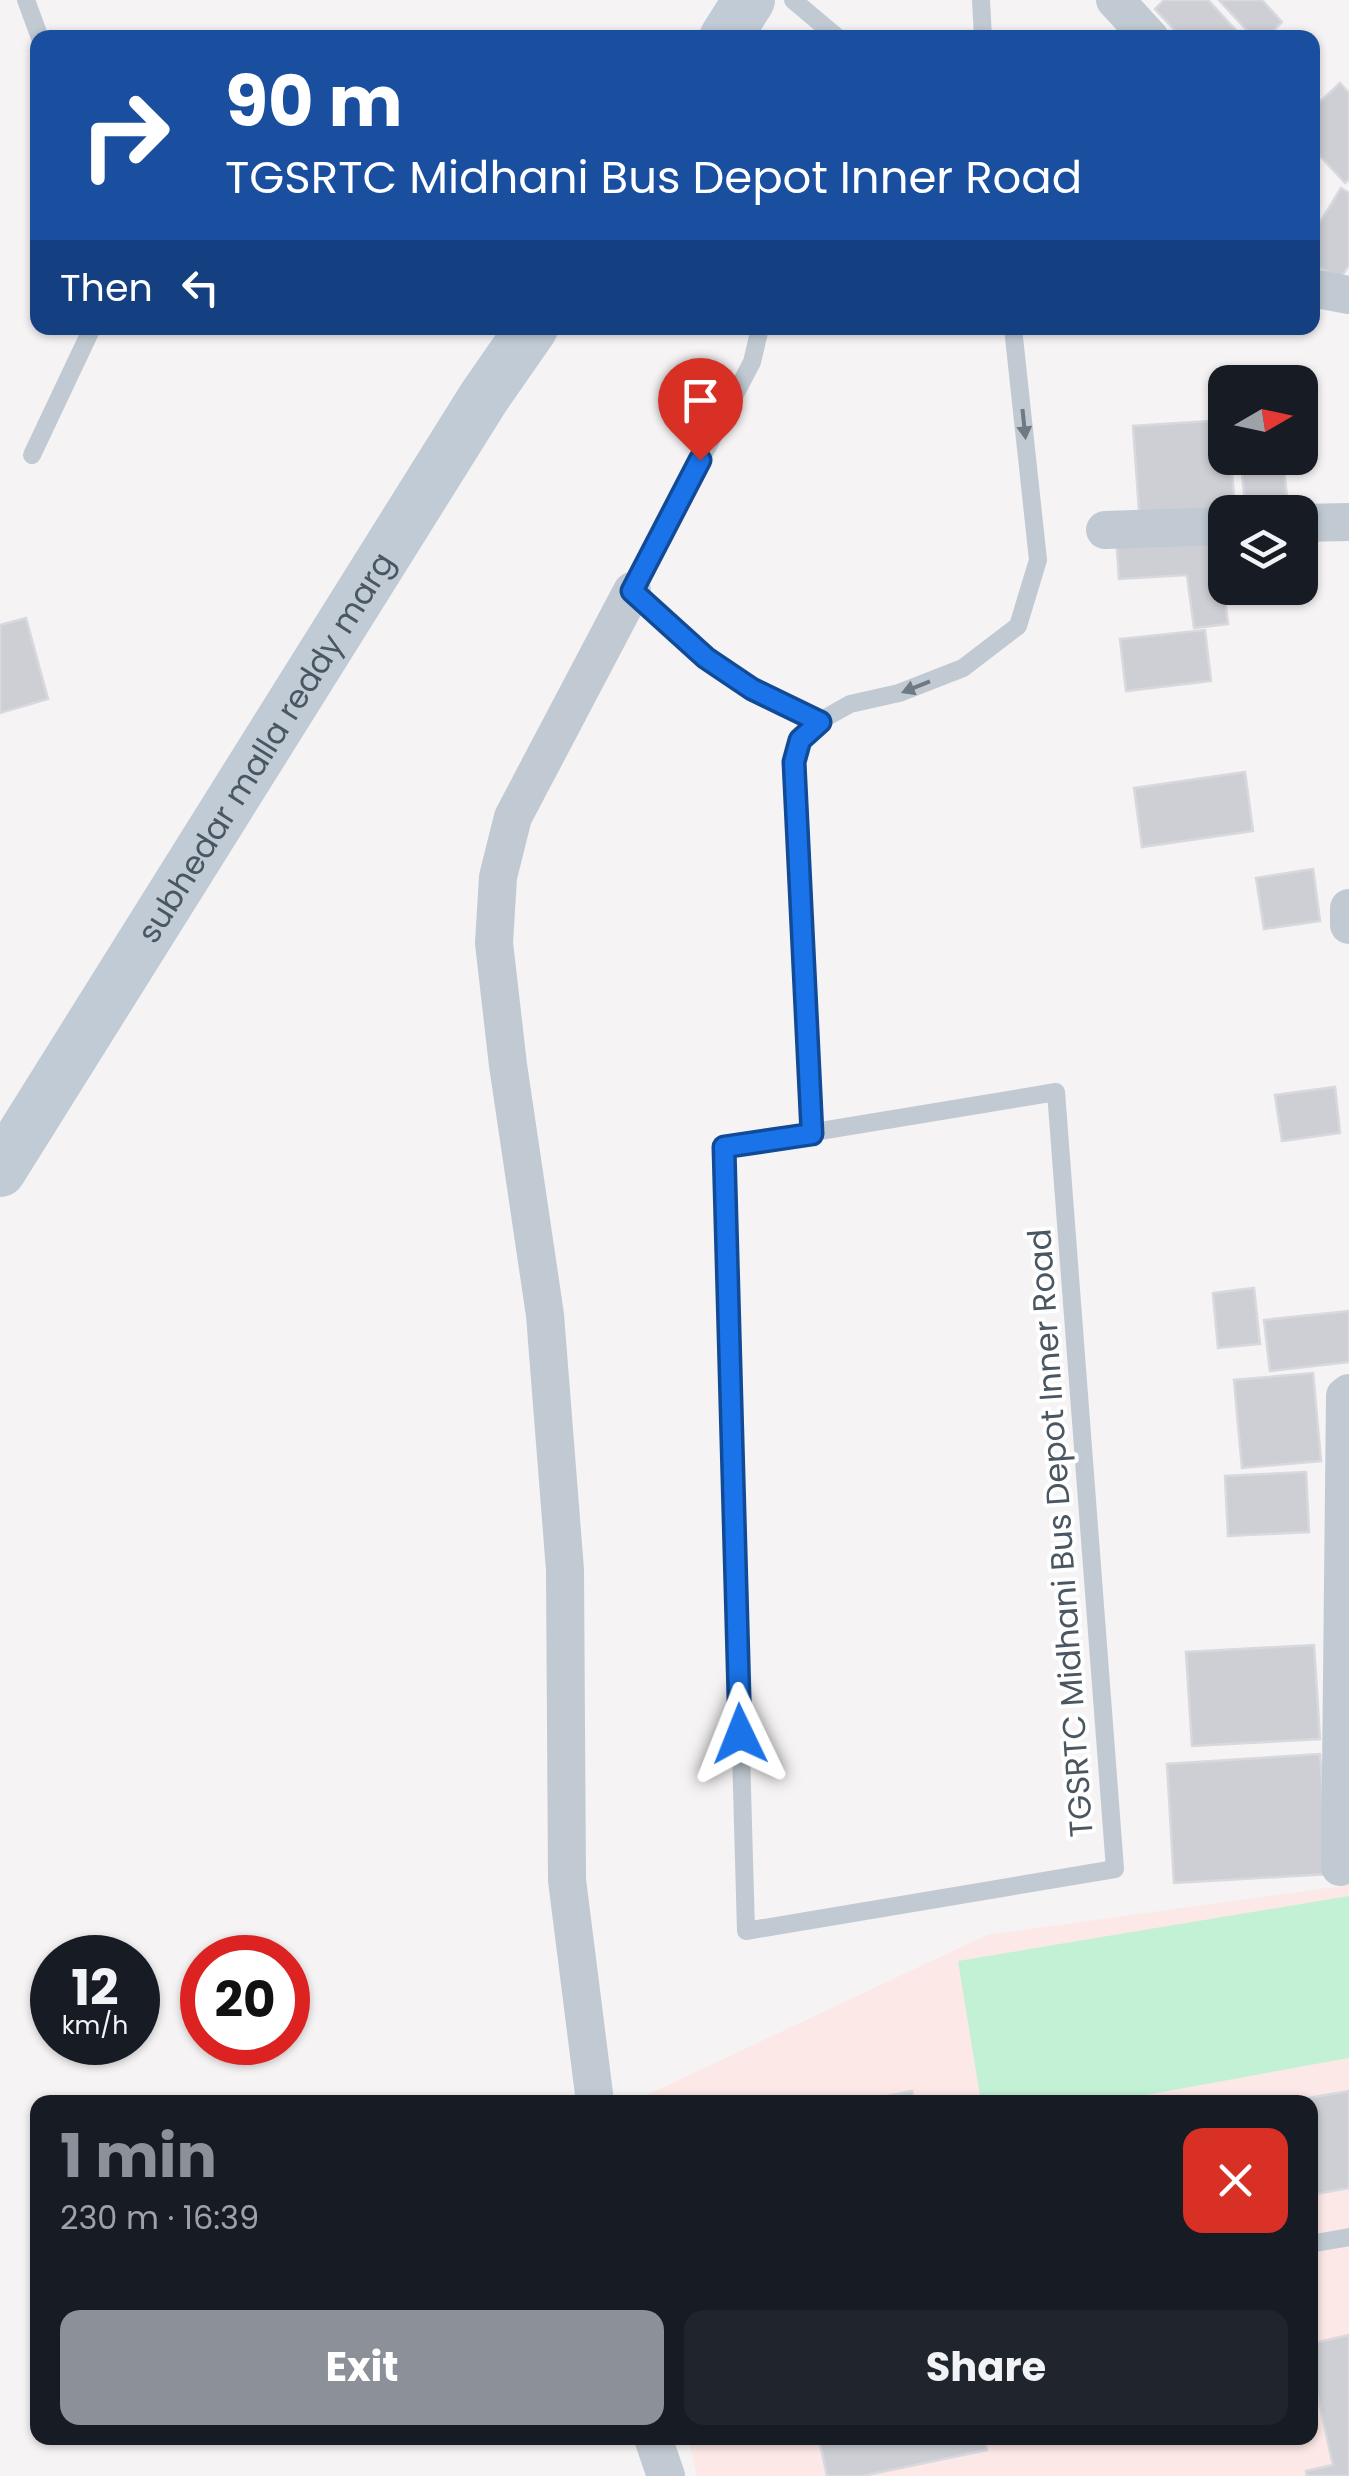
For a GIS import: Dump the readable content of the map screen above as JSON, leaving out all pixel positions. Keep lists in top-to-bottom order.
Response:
{
  "streets": {
    "main road": ["subhedar malla reddy marg"],
    "lane": ["TGSRTC Midhani Bus Depot Inner Road"]
  },
  "north": "right",
  "page": {
    "turn": ["90 m", "TGSRTC Midhani Bus Depot Inner Road"],
    "then": "Then",
    "speed": "12 km/h",
    "limit": "20",
    "heading": ["1 min", "230 m · 16:39"],
    "buttons": ["Exit", "Share"]
  }
}
